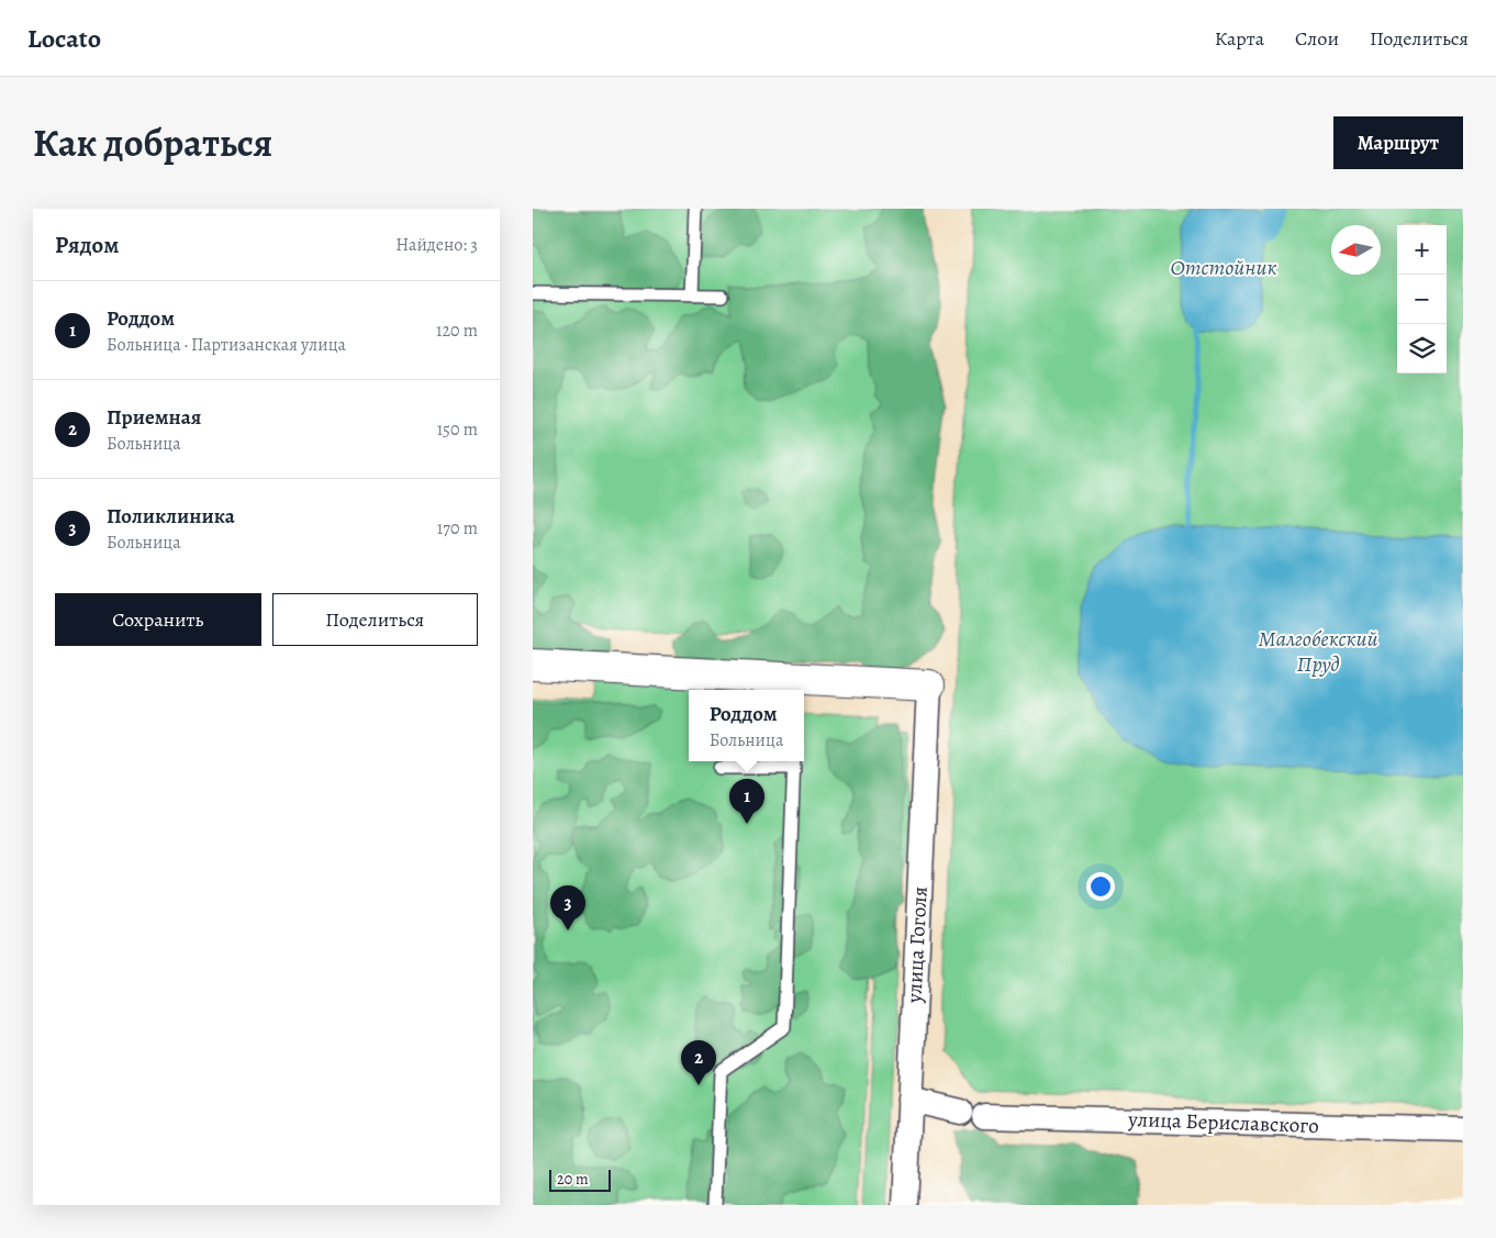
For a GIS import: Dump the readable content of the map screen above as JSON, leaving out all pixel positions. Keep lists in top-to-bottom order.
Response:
{
  "streets": {
    "street": ["улица Гоголя", "улица Бериславского"]
  },
  "crossings": [
    ["улица Гоголя", "улица Бериславского"]
  ],
  "water": ["Отстойник", "Малгобекский Пруд"],
  "scale_bar": "20 m",
  "north": "left",
  "page": {
    "header": "Locato",
    "nav": ["Карта", "Слои", "Поделиться"],
    "title": "Как добраться",
    "buttons": [
      "Маршрут",
      ["Сохранить", "Поделиться"]
    ],
    "heading": ["Рядом", "Найдено: 3"],
    "map_buttons": ["+", "−"],
    "list": [
      {
        "mark": "1",
        "name": "Роддом",
        "note": "Больница · Партизанская улица",
        "value": "120 m"
      },
      {
        "mark": "2",
        "name": "Приемная",
        "note": "Больница",
        "value": "150 m"
      },
      {
        "mark": "3",
        "name": "Поликлиника",
        "note": "Больница",
        "value": "170 m"
      }
    ],
    "popup": ["Роддом", "Больница"],
    "pins": ["1", "3", "2"],
    "scale": "20 m"
  }
}
